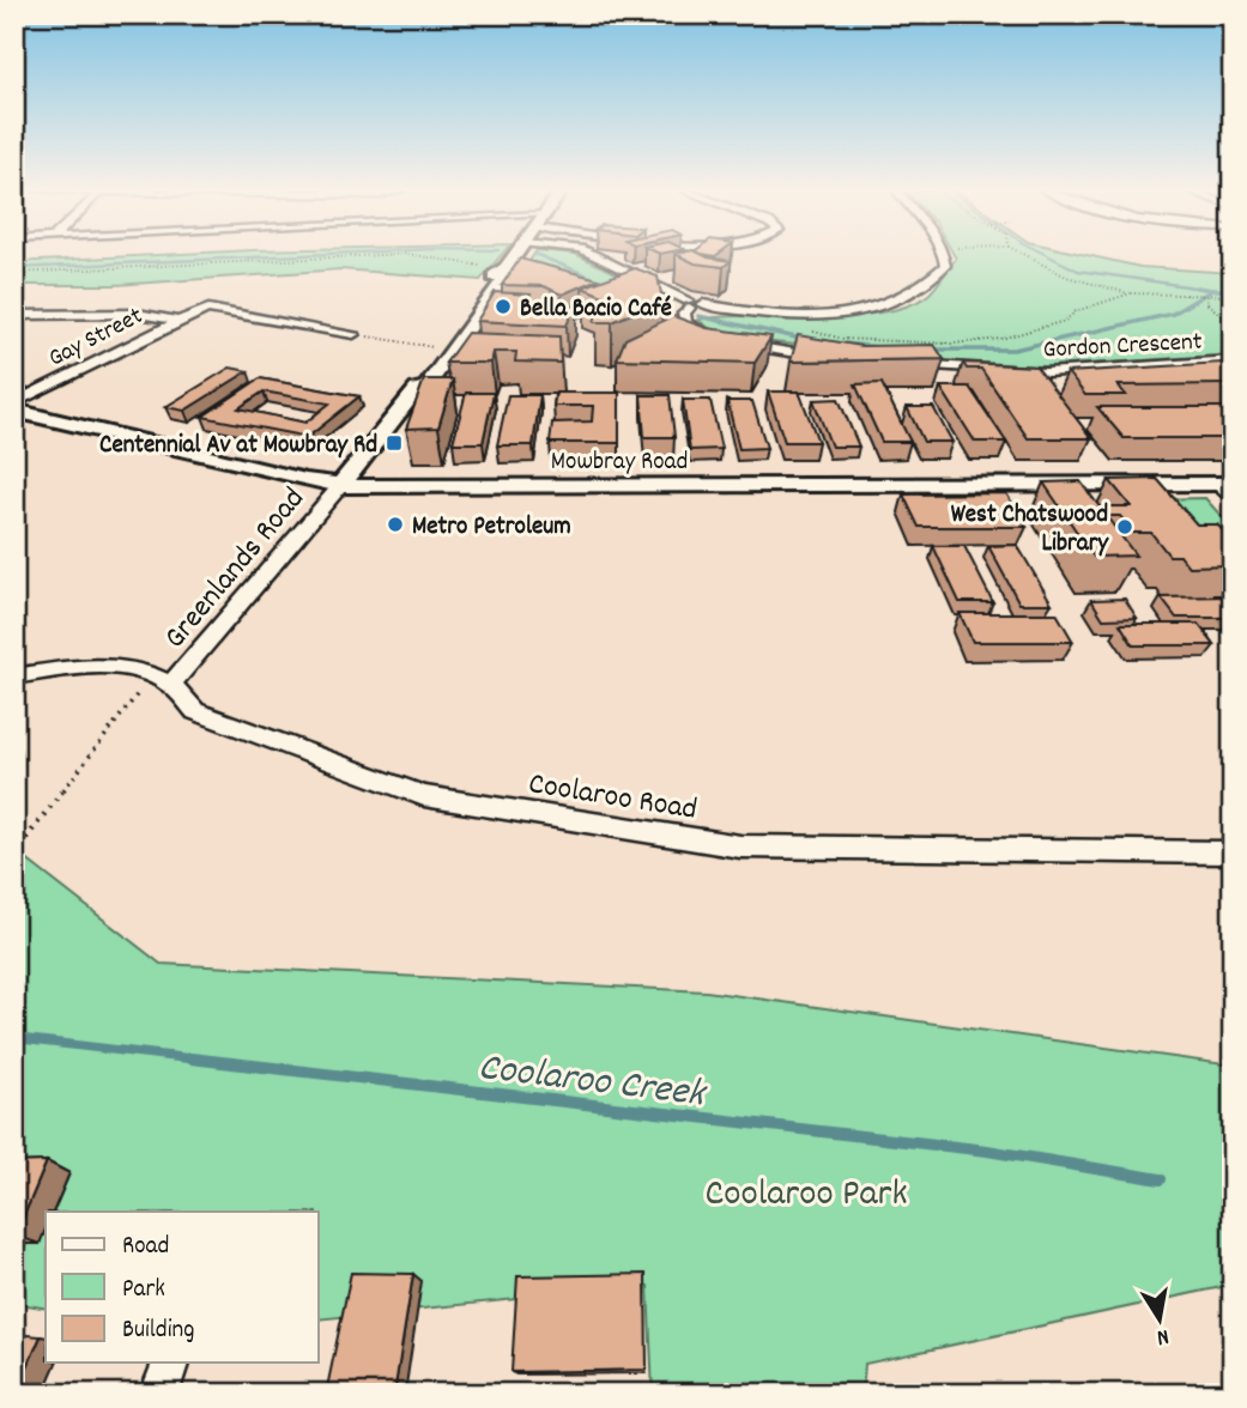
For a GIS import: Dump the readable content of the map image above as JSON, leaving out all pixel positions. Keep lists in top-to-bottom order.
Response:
{
  "streets": {
    "main road": ["Mowbray Road"],
    "street": [
      "Gay Street",
      "Gordon Crescent",
      "Greenlands Road",
      "Coolaroo Road"
    ]
  },
  "crossings": [
    ["Mowbray Road", "Greenlands Road"],
    ["Greenlands Road", "Coolaroo Road"]
  ],
  "water": ["Coolaroo Creek"],
  "parks": ["Coolaroo Park"],
  "places": {
    "other": ["Bella Bacio Café", "Metro Petroleum", "West Chatswood Library"],
    "transit": ["Centennial Av at Mowbray Rd"]
  },
  "legend": ["Road", "Park", "Building"],
  "north": "bottom"
}
